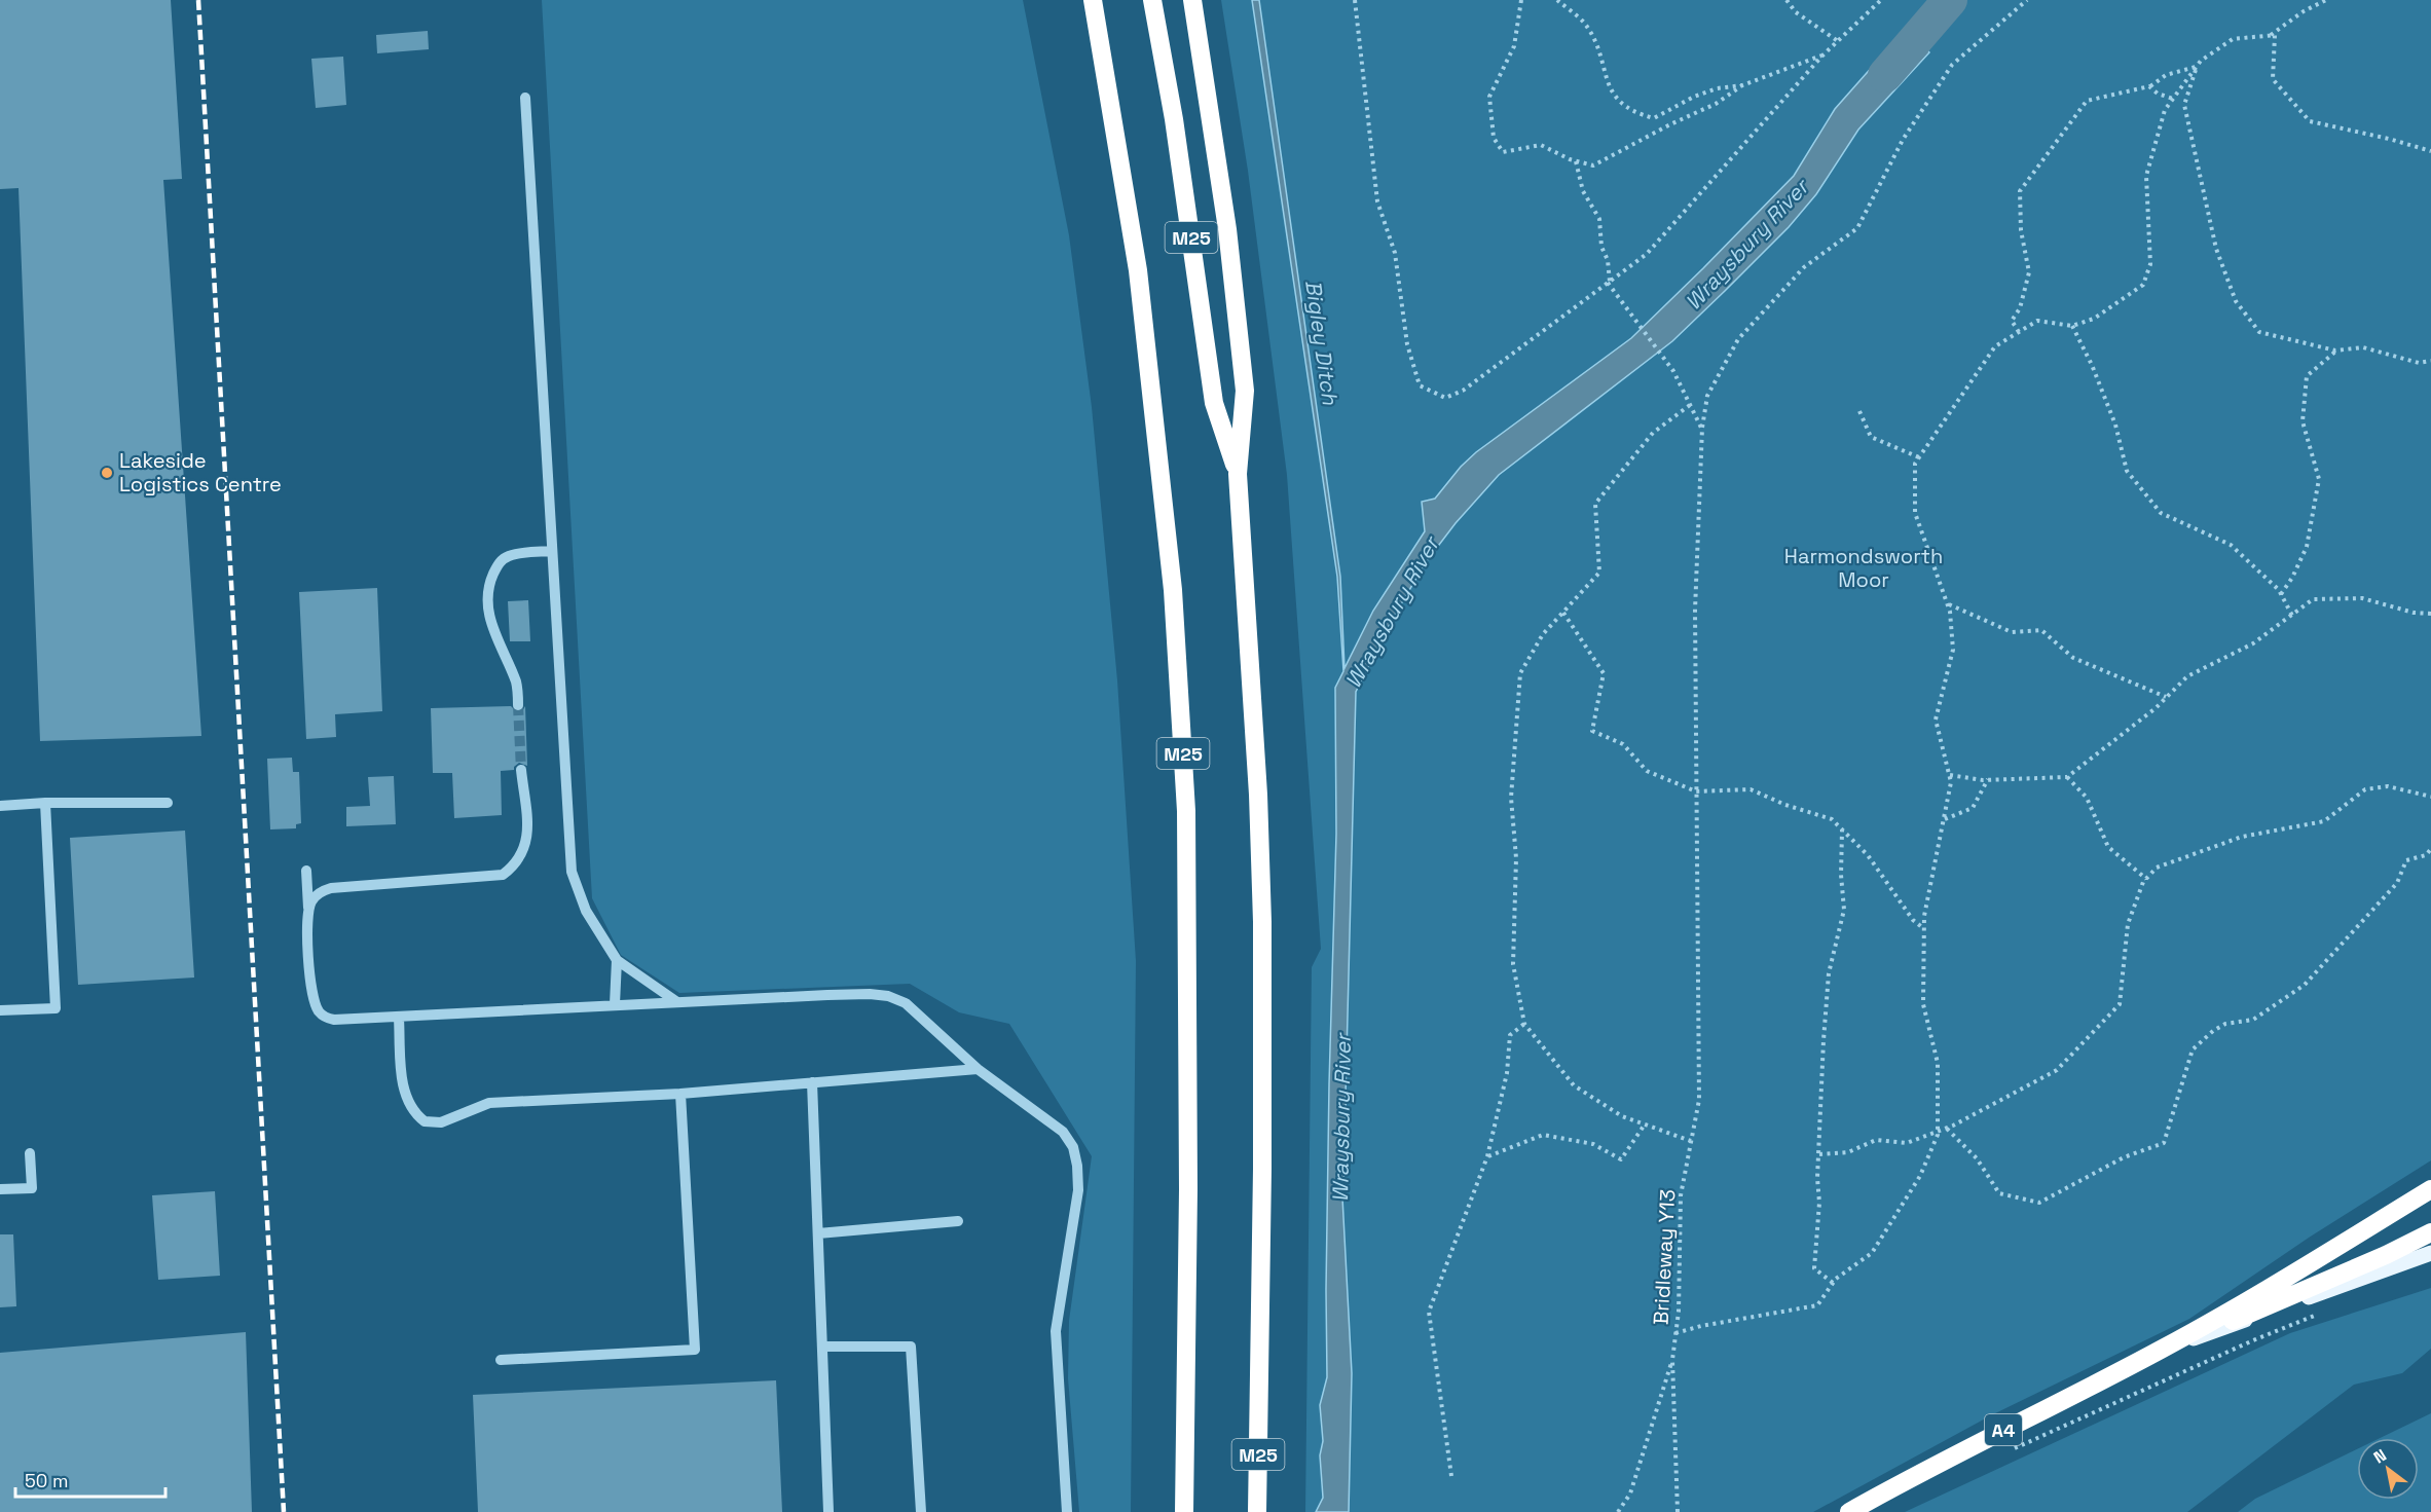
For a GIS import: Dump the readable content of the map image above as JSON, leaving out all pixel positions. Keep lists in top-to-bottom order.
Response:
{
  "streets": {
    "highway": ["M25", "A4"],
    "path": ["Bridleway Y13"]
  },
  "water": ["Wraysbury River", "Bigley Ditch"],
  "parks": ["Harmondsworth Moor"],
  "places": ["Lakeside Logistics Centre"],
  "scale_bar": "50 m",
  "north": "top left"
}
